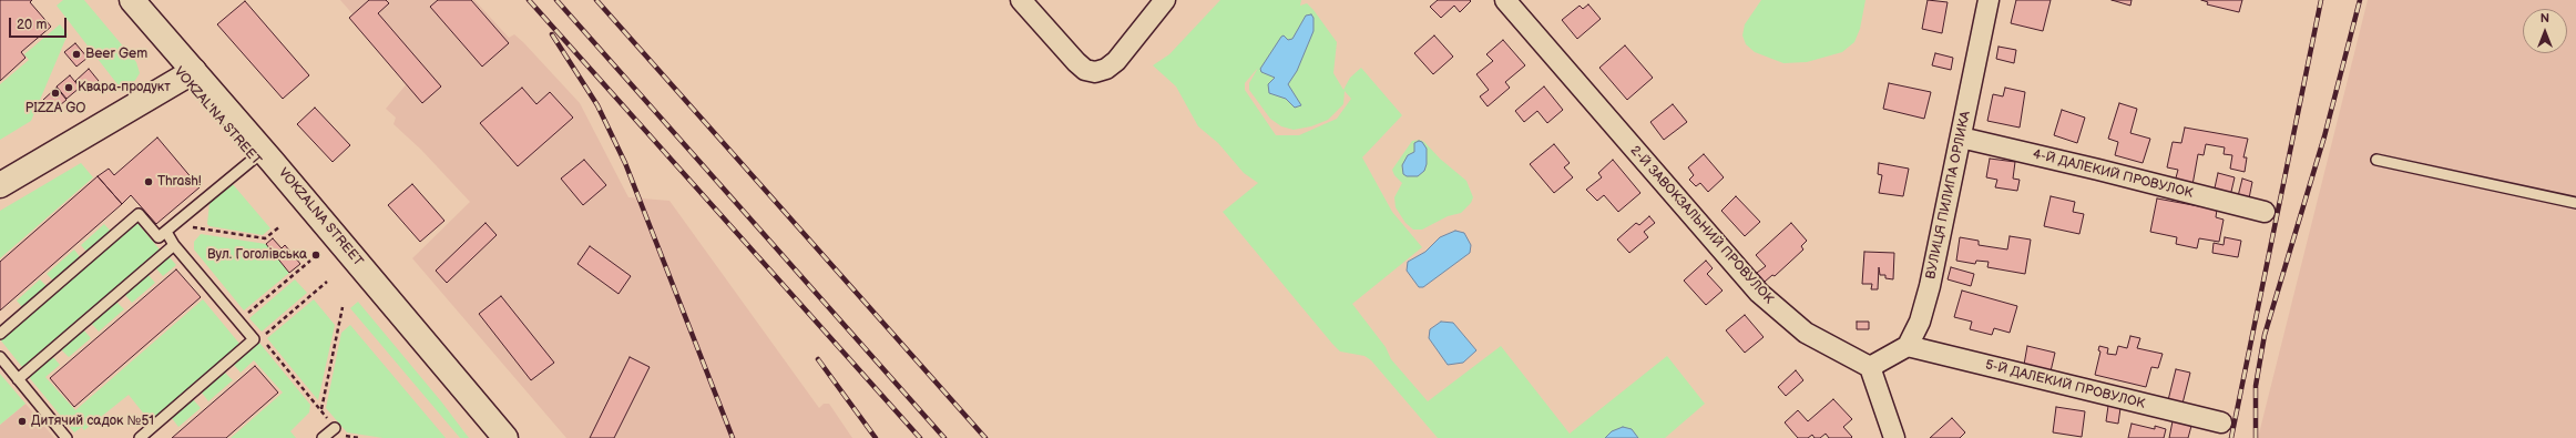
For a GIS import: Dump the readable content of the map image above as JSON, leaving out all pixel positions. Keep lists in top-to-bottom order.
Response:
{
  "streets": {
    "main road": ["VOKZAL'NA STREET", "VOKZALNA STREET"],
    "street": [
      "4-Й ДАЛЕКИЙ ПРОВУЛОК",
      "ВУЛИЦЯ ПИЛИПА ОРЛИКА",
      "2-Й ЗАВОКЗАЛЬНИЙ ПРОВУЛОК",
      "5-Й ДАЛЕКИЙ ПРОВУЛОК"
    ]
  },
  "crossings": [
    ["VOKZAL'NA STREET", "VOKZALNA STREET"],
    ["4-Й ДАЛЕКИЙ ПРОВУЛОК", "ВУЛИЦЯ ПИЛИПА ОРЛИКА"],
    ["ВУЛИЦЯ ПИЛИПА ОРЛИКА", "5-Й ДАЛЕКИЙ ПРОВУЛОК"]
  ],
  "places": [
    "Beer Gem",
    "Квара-продукт",
    "PIZZA GO",
    "Thrash!",
    "Вул. Гоголівська",
    "Дитячий садок №51"
  ],
  "scale_bar": "20 m",
  "north": "top"
}
